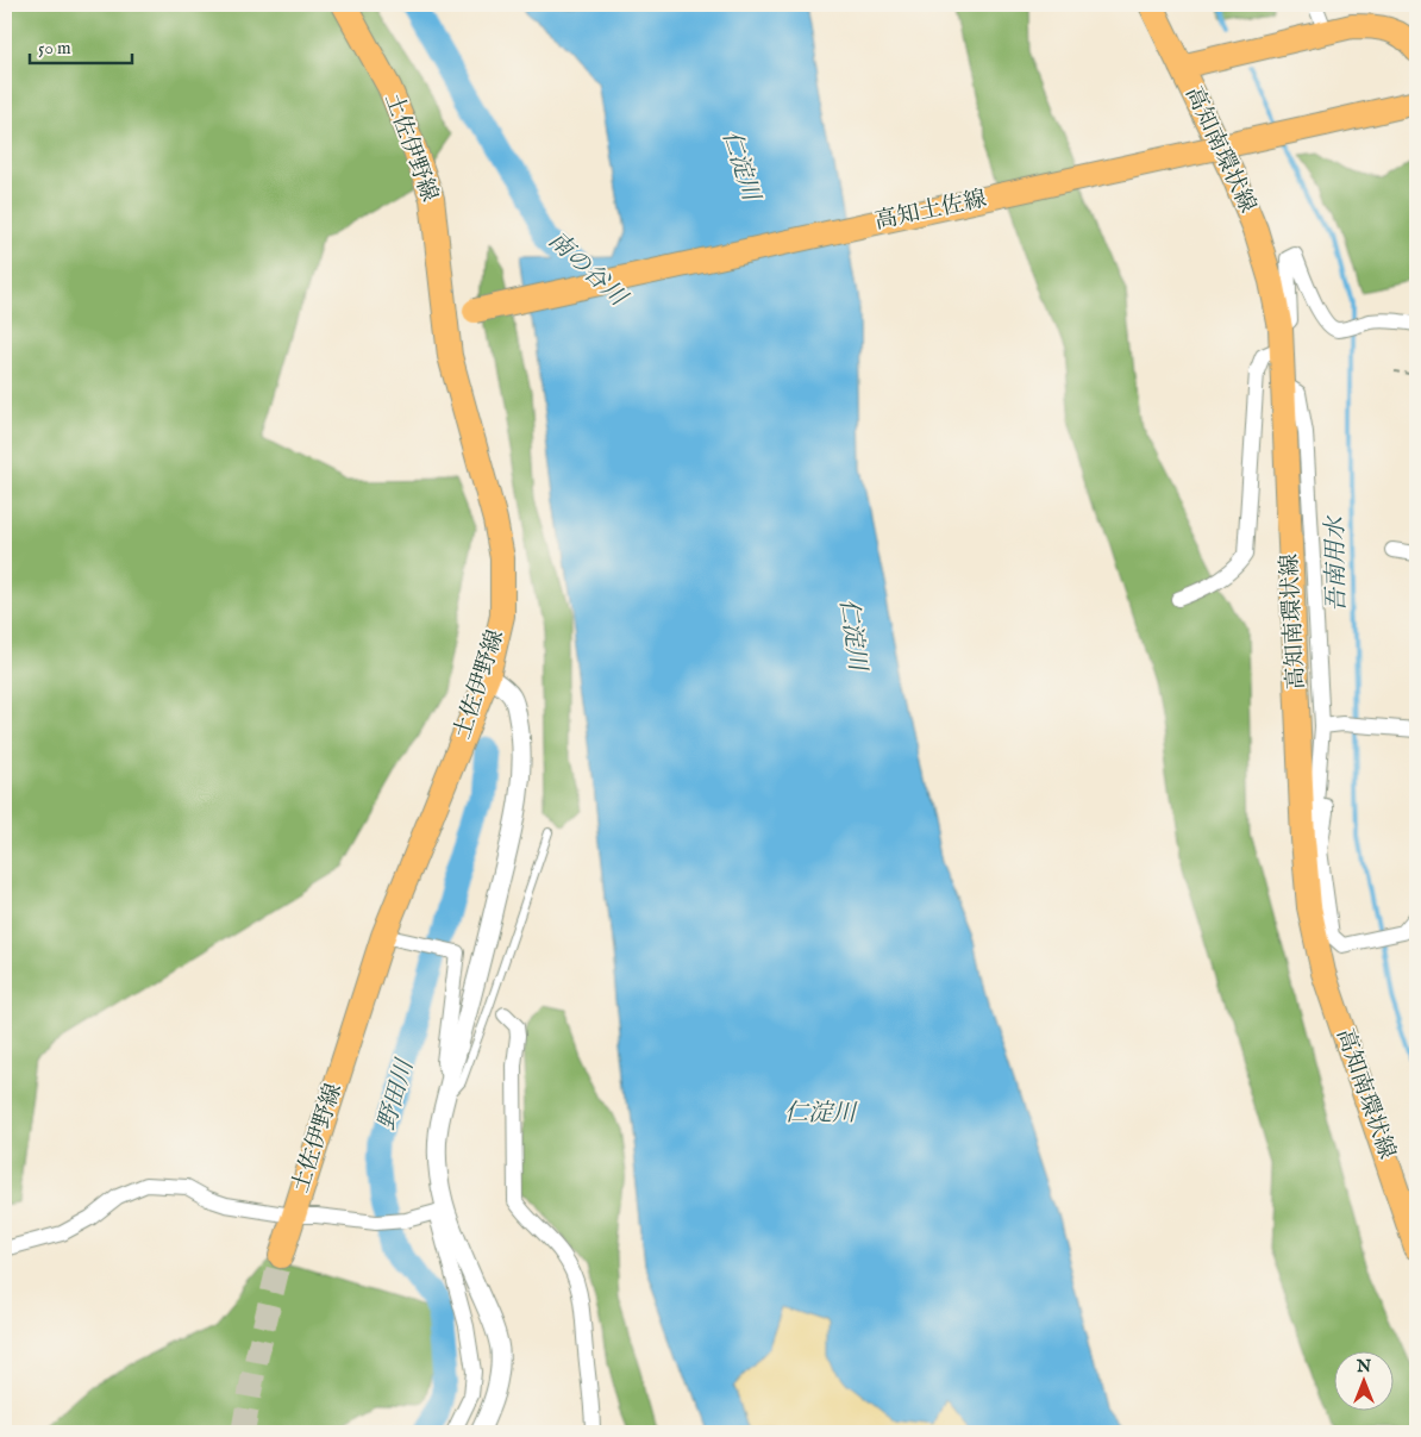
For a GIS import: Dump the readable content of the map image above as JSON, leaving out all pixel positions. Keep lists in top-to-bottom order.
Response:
{
  "streets": {
    "main road": ["土佐伊野線", "高知南環状線", "高知土佐線"]
  },
  "crossings": [
    ["土佐伊野線", "高知土佐線"]
  ],
  "water": [
    "仁淀川",
    "南の谷川",
    "吾南用水",
    "野田川"
  ],
  "scale_bar": "50 m",
  "north": "top"
}
